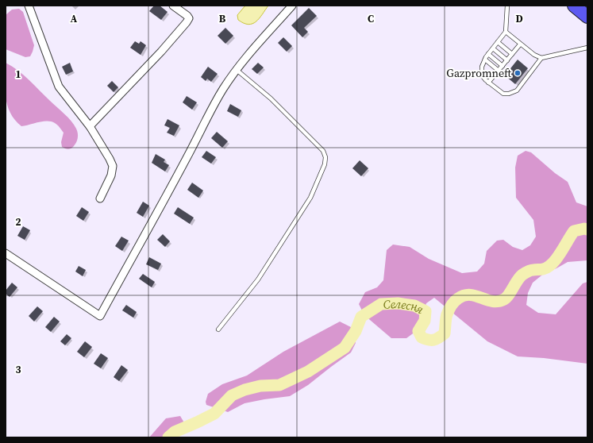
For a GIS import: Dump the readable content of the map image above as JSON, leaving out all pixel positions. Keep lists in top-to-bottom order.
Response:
{
  "water": ["Селесня"],
  "places": ["Gazpromneft"],
  "grid": {
    "columns": [
      "A",
      "B",
      "C",
      "D"
    ],
    "rows": ["1", "2", "3"]
  }
}
